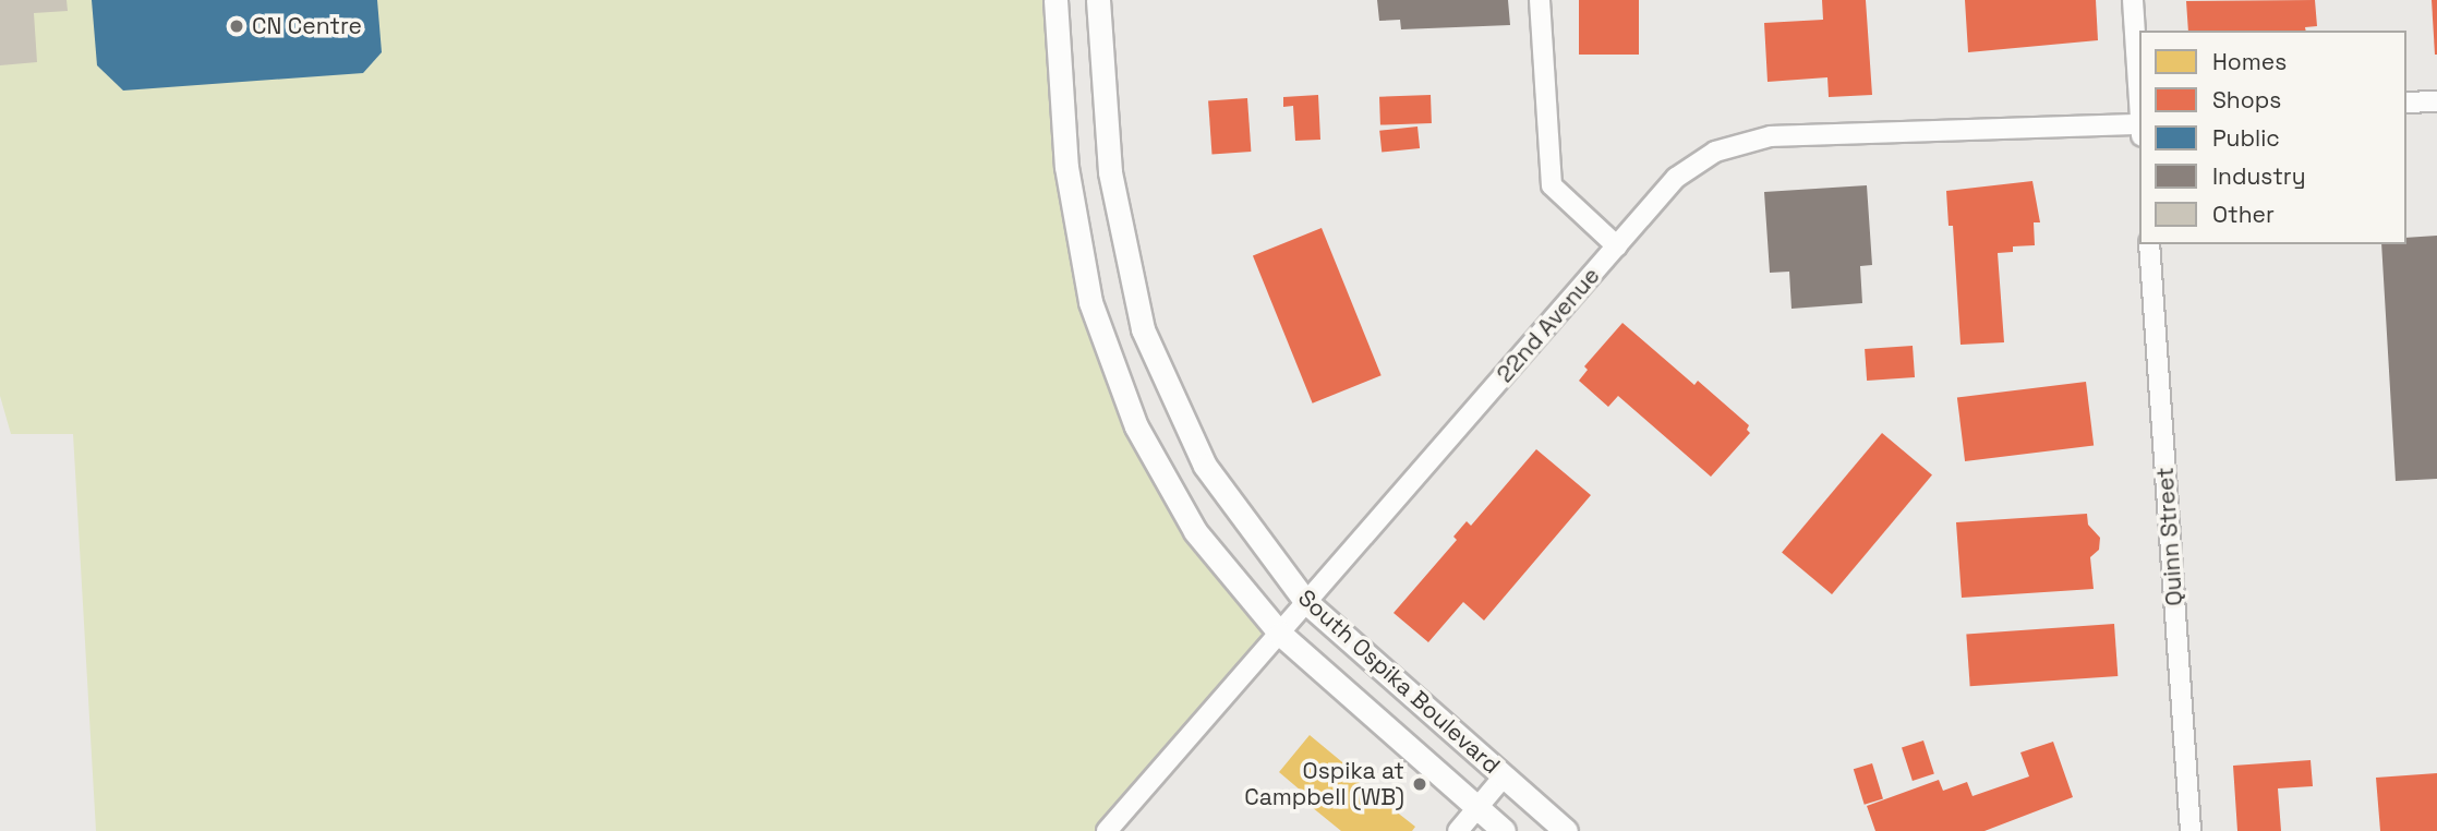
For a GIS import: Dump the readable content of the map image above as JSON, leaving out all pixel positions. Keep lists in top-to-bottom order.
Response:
{
  "streets": {
    "main road": ["South Ospika Boulevard"],
    "street": ["22nd Avenue", "Quinn Street"]
  },
  "crossings": [
    ["22nd Avenue", "South Ospika Boulevard"]
  ],
  "places": ["CN Centre", "Ospika at Campbell (WB)"],
  "legend": [
    "Homes",
    "Shops",
    "Public",
    "Industry",
    "Other"
  ]
}
